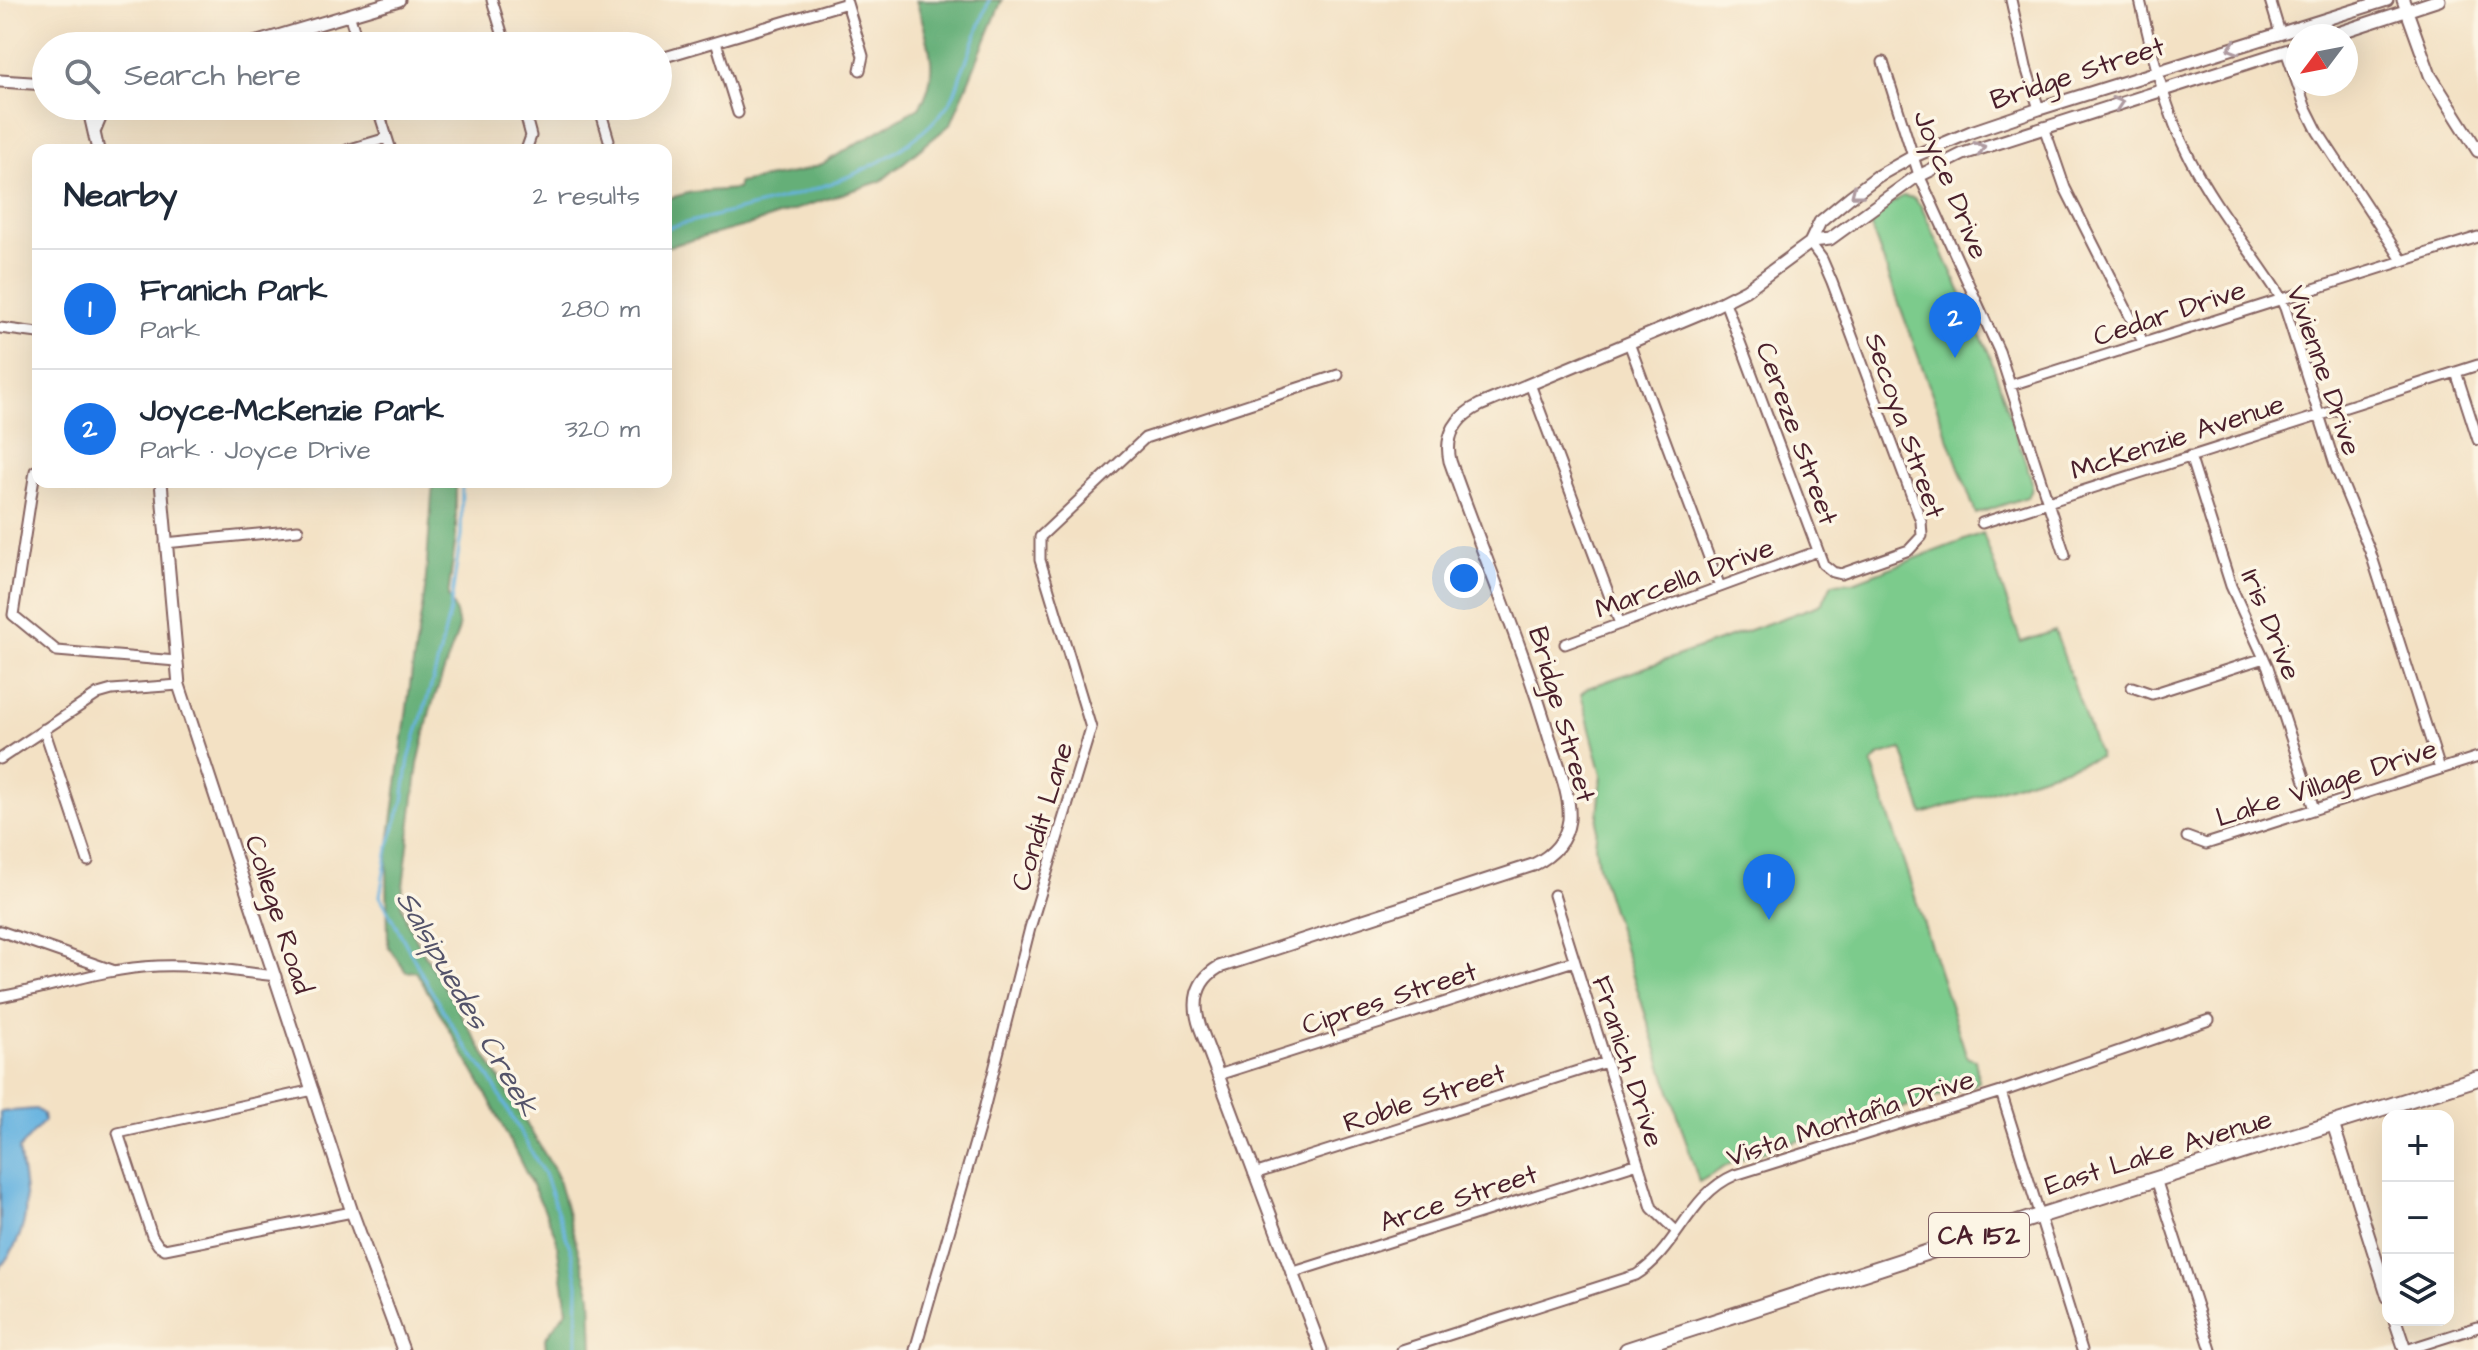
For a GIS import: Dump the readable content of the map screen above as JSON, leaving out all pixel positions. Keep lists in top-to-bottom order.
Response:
{
  "streets": {
    "main road": ["East Lake Avenue", "CA 152"],
    "street": [
      "Bridge Street",
      "Joyce Drive",
      "Cedar Drive",
      "Vivienne Drive",
      "Secoya Street",
      "Cereze Street",
      "McKenzie Avenue",
      "Marcella Drive",
      "Iris Drive",
      "Lake Village Drive",
      "Condit Lane",
      "College Road",
      "Cipres Street",
      "Franich Drive",
      "Roble Street",
      "Vista Montaña Drive",
      "Arce Street"
    ]
  },
  "crossings": [
    ["Bridge Street", "Joyce Drive"],
    ["Bridge Street", "Vivienne Drive"],
    ["Bridge Street", "Secoya Street"],
    ["Bridge Street", "Cereze Street"],
    ["Bridge Street", "Cipres Street"],
    ["Bridge Street", "Roble Street"],
    ["Bridge Street", "Arce Street"],
    ["Joyce Drive", "Cedar Drive"],
    ["Joyce Drive", "McKenzie Avenue"],
    ["Cedar Drive", "Vivienne Drive"],
    ["Vivienne Drive", "McKenzie Avenue"],
    ["Vivienne Drive", "Lake Village Drive"],
    ["Secoya Street", "Cereze Street"],
    ["Cereze Street", "Marcella Drive"],
    ["McKenzie Avenue", "Iris Drive"],
    ["Iris Drive", "Lake Village Drive"],
    ["Cipres Street", "Franich Drive"],
    ["Franich Drive", "Roble Street"],
    ["Franich Drive", "Vista Montaña Drive"],
    ["Franich Drive", "Arce Street"]
  ],
  "water": ["Salsipuedes Creek"],
  "north": "bottom left",
  "page": {
    "search": "Search here",
    "heading": ["Nearby", "2 results"],
    "list": [
      {
        "mark": "1",
        "name": "Franich Park",
        "note": "Park",
        "value": "280 m"
      },
      {
        "mark": "2",
        "name": "Joyce-McKenzie Park",
        "note": "Park · Joyce Drive",
        "value": "320 m"
      }
    ],
    "pins": ["2", "1"],
    "map_buttons": ["+", "−"]
  }
}
